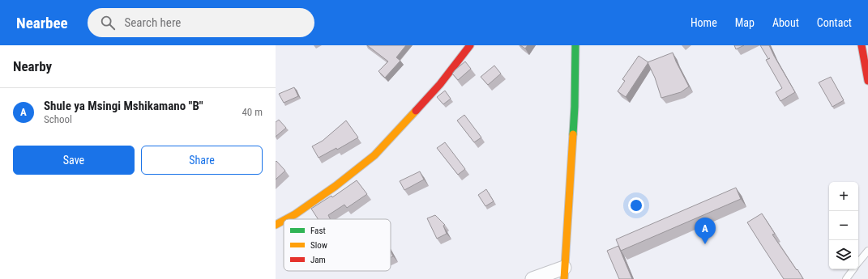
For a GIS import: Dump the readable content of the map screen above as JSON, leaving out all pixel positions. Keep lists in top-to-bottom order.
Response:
{
  "legend": ["Fast", "Slow", "Jam"],
  "page": {
    "header": "Nearbee",
    "search": "Search here",
    "nav": [
      "Home",
      "Map",
      "About",
      "Contact"
    ],
    "heading": "Nearby",
    "list": [
      {
        "mark": "A",
        "name": "Shule ya Msingi Mshikamano \"B\"",
        "note": "School",
        "value": "40 m"
      }
    ],
    "buttons": ["Save", "Share"],
    "map_buttons": ["+", "−"],
    "pins": "A"
  }
}
